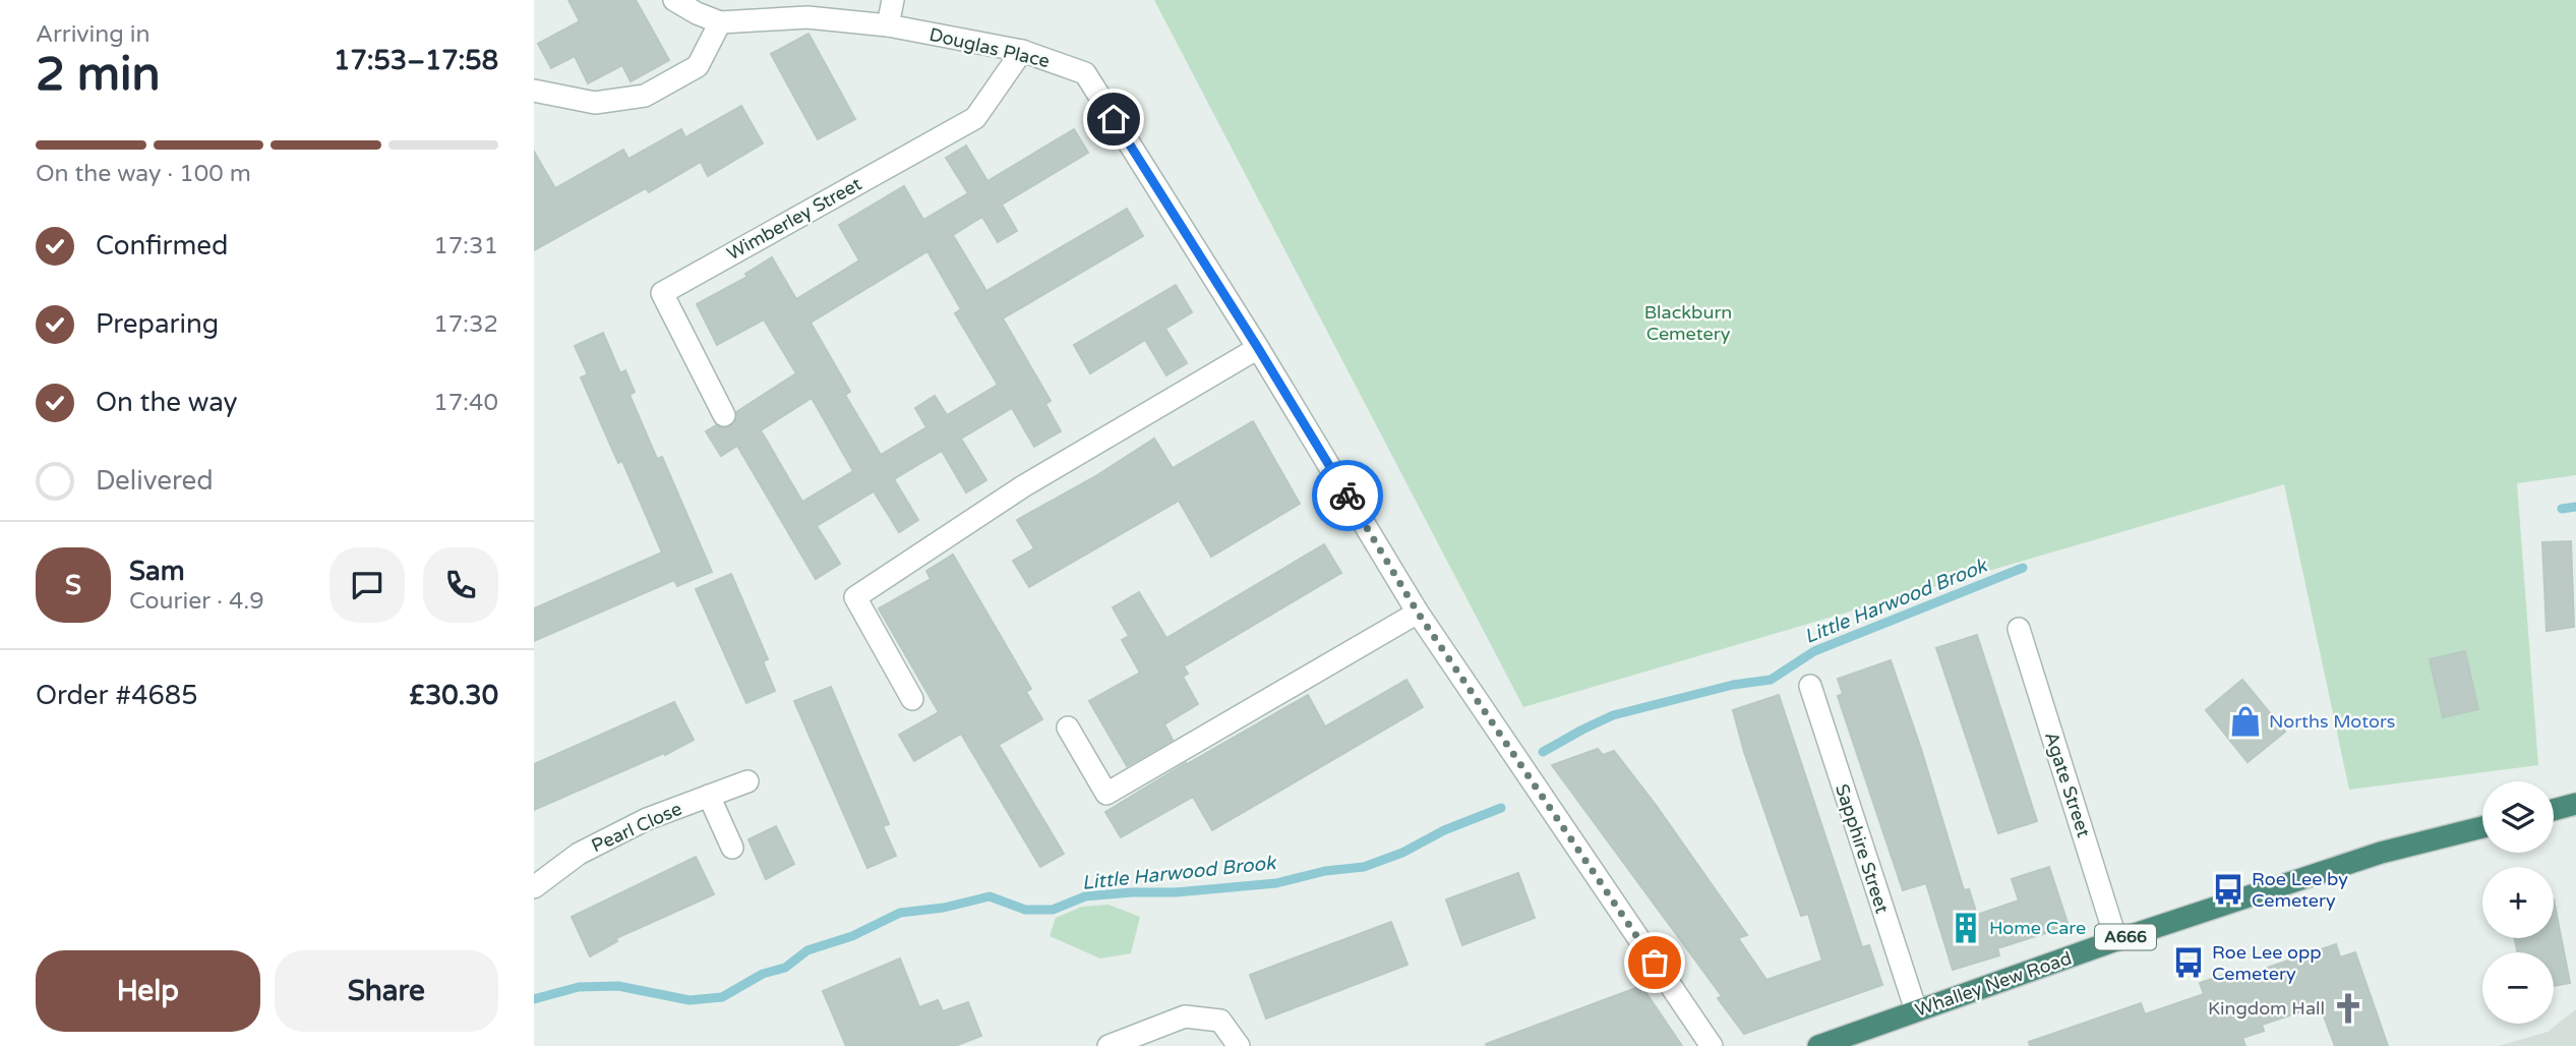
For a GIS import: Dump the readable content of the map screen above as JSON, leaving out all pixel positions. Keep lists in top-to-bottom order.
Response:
{
  "streets": {
    "highway": ["A666", "Whalley New Road"],
    "street": [
      "Douglas Place",
      "Wimberley Street",
      "Agate Street",
      "Pearl Close",
      "Sapphire Street"
    ]
  },
  "crossings": [
    ["Douglas Place", "Wimberley Street"],
    ["Agate Street", "Whalley New Road"],
    ["Sapphire Street", "Whalley New Road"]
  ],
  "water": ["Little Harwood Brook"],
  "parks": ["Blackburn Cemetery"],
  "places": {
    "shop": ["Norths Motors"],
    "bus stop": ["Roe Lee by Cemetery", "Roe Lee opp Cemetery"],
    "building": ["Home Care"],
    "church": ["Kingdom Hall"]
  },
  "page": {
    "heading": ["2 min", "Arriving in", "17:53–17:58"],
    "panel": [
      "Sam",
      "Courier · 4.9",
      "Order #4685",
      "£30.30"
    ],
    "bar": "On the way · 100 m",
    "list": [
      ["Confirmed", "17:31"],
      ["Preparing", "17:32"],
      ["On the way", "17:40"],
      "Delivered"
    ],
    "round": "S",
    "map_buttons": ["+", "−"],
    "buttons": ["Help", "Share"]
  }
}
